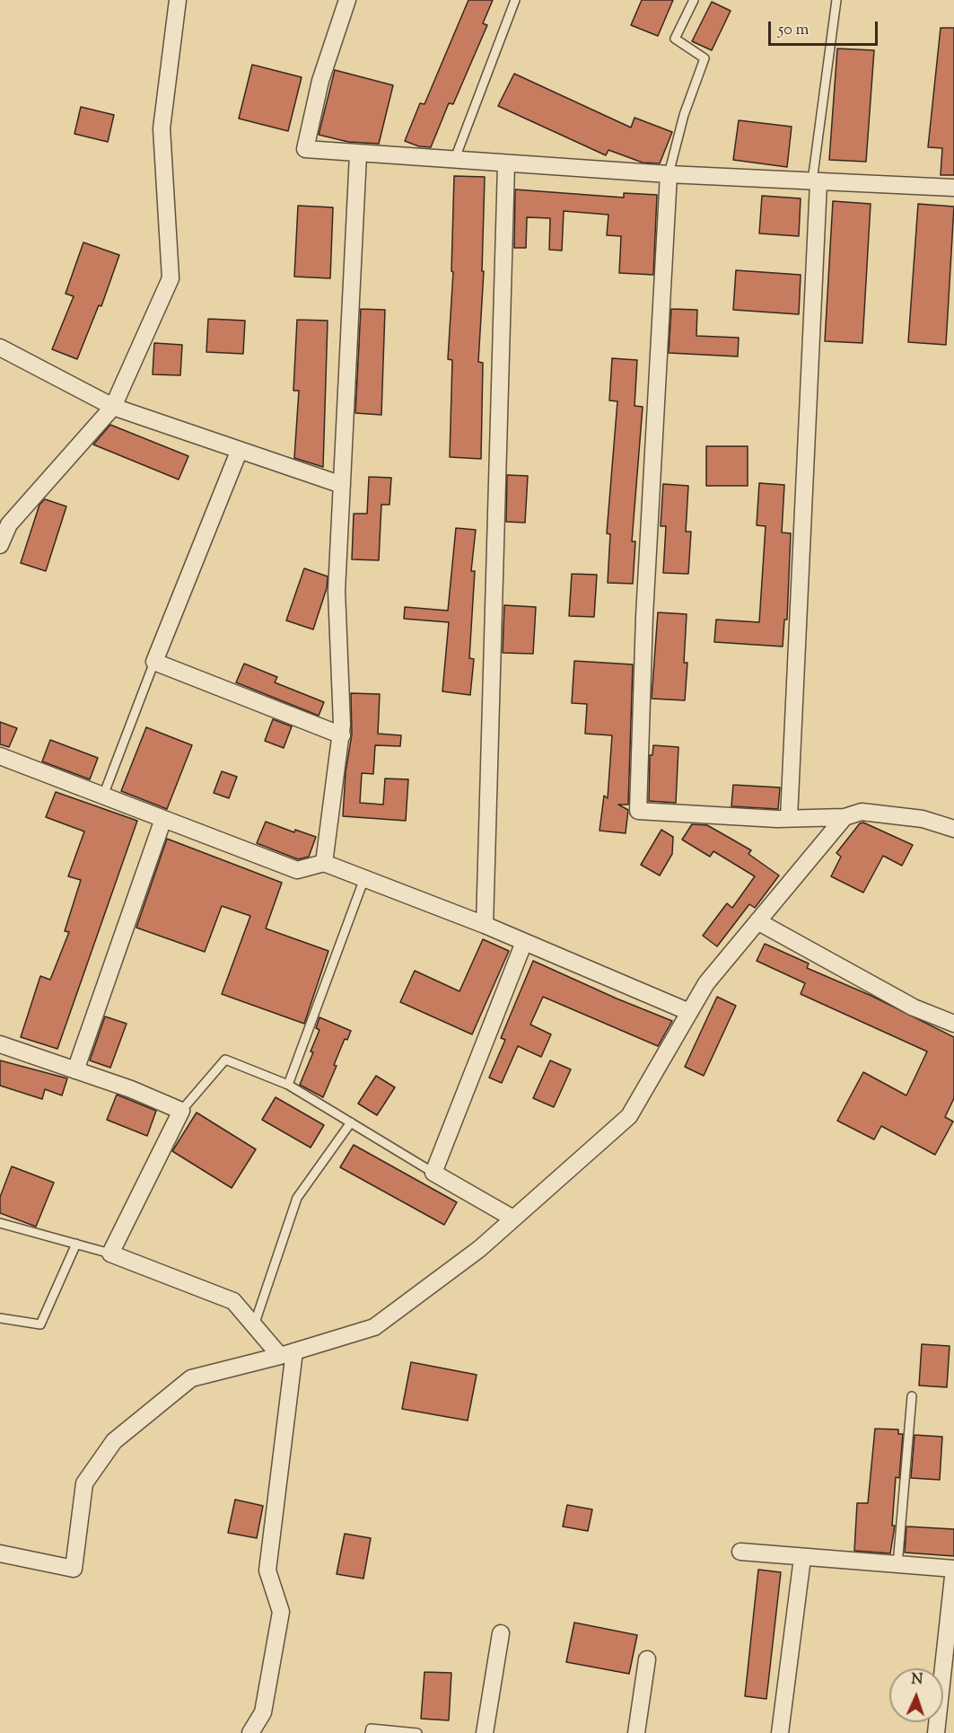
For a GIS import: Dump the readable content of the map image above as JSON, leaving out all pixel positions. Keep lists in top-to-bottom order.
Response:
{
  "scale_bar": "50 m",
  "north": "top"
}
